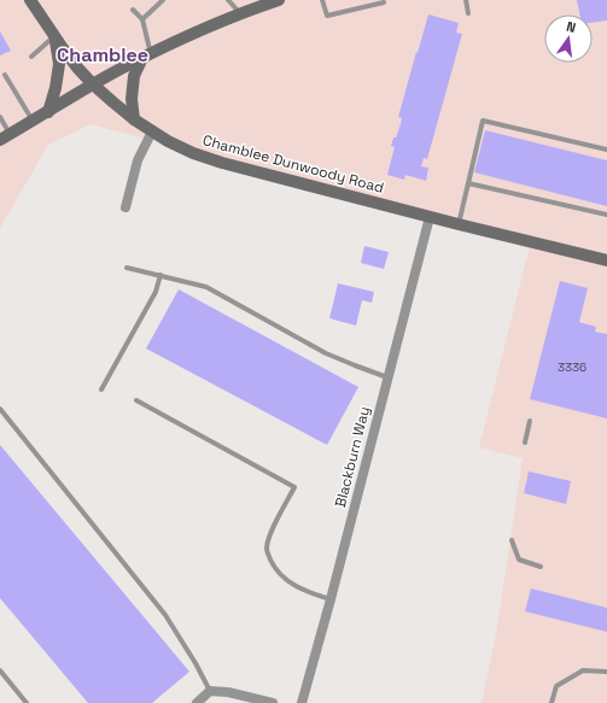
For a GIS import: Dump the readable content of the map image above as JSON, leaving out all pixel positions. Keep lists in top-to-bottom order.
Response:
{
  "streets": {
    "street": ["Chamblee Dunwoody Road", "Blackburn Way"]
  },
  "crossings": [
    ["Chamblee Dunwoody Road", "Blackburn Way"]
  ],
  "districts": ["Chamblee"],
  "house_numbers": ["3336"],
  "north": "top"
}
